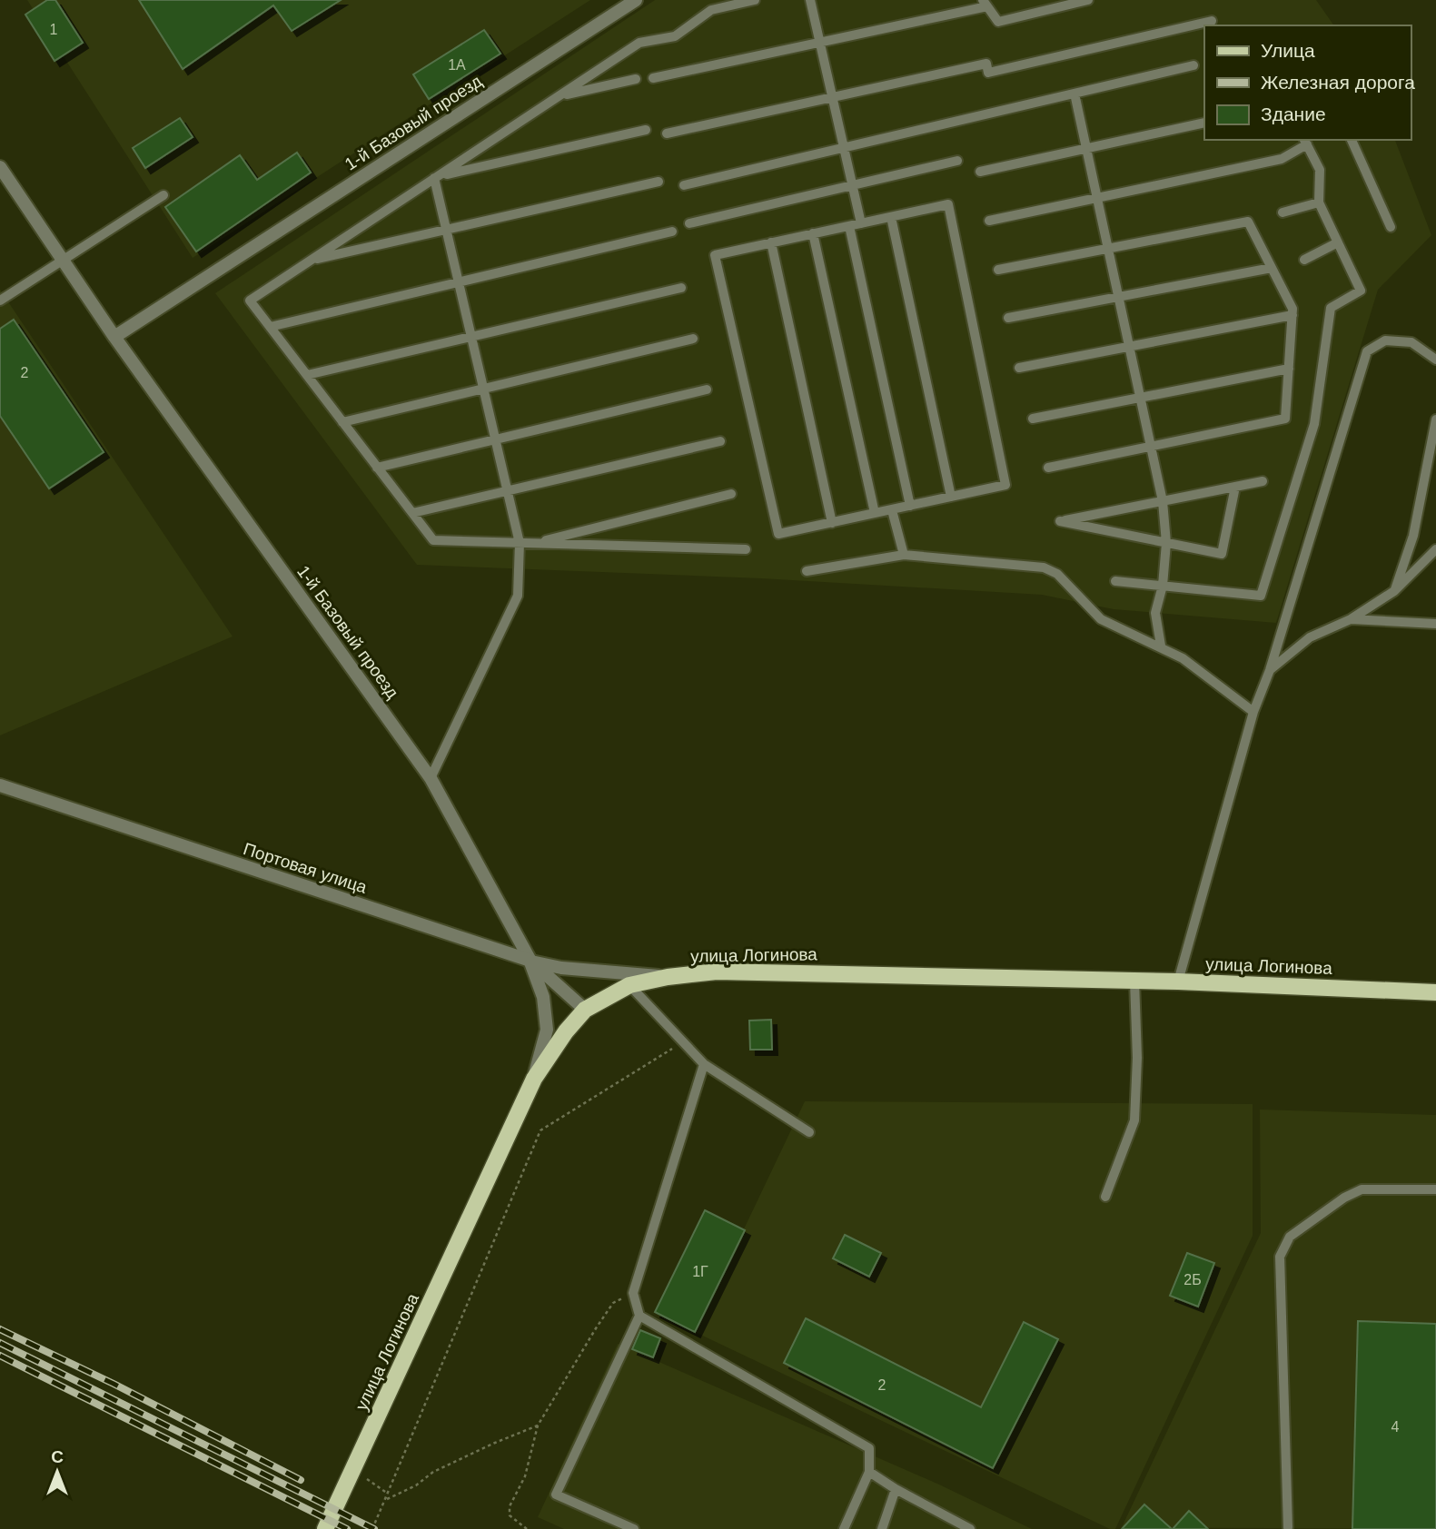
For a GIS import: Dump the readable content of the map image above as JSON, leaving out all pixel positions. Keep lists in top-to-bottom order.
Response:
{
  "streets": {
    "main road": ["улица Логинова"],
    "street": ["1-й Базовый проезд", "Портовая улица"]
  },
  "crossings": [
    ["1-й Базовый проезд", "Портовая улица"],
    ["Портовая улица", "улица Логинова"]
  ],
  "house_numbers": [
    "1",
    "1А",
    "2",
    "1Г",
    "2Б",
    "2",
    "4"
  ],
  "legend": ["Улица", "Железная дорога", "Здание"],
  "north": "top"
}
